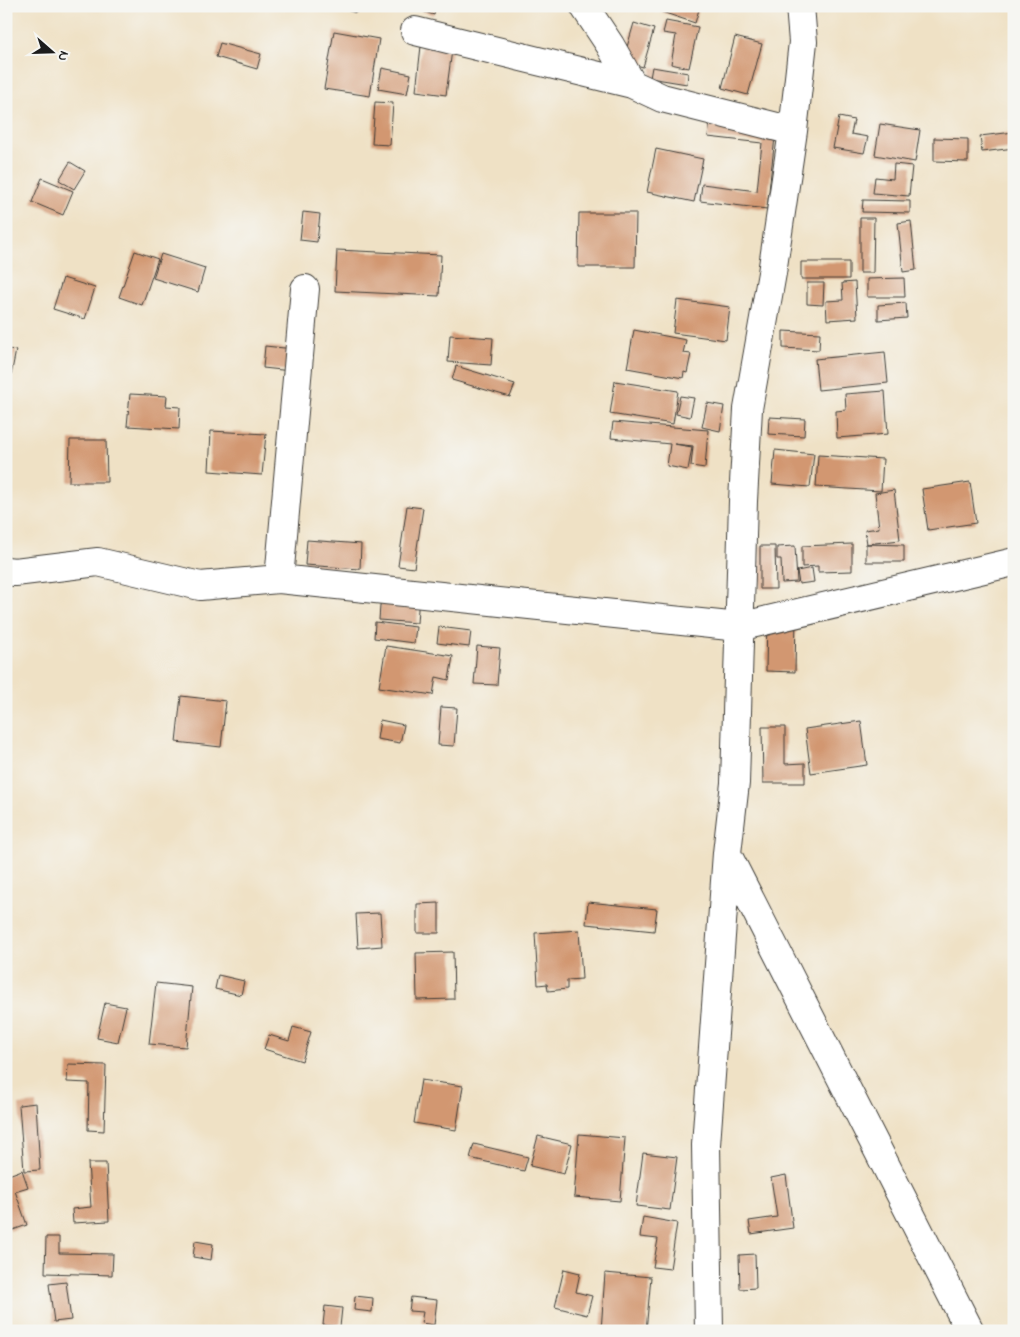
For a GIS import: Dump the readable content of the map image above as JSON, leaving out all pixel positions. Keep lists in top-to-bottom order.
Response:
{
  "north": "right"
}
